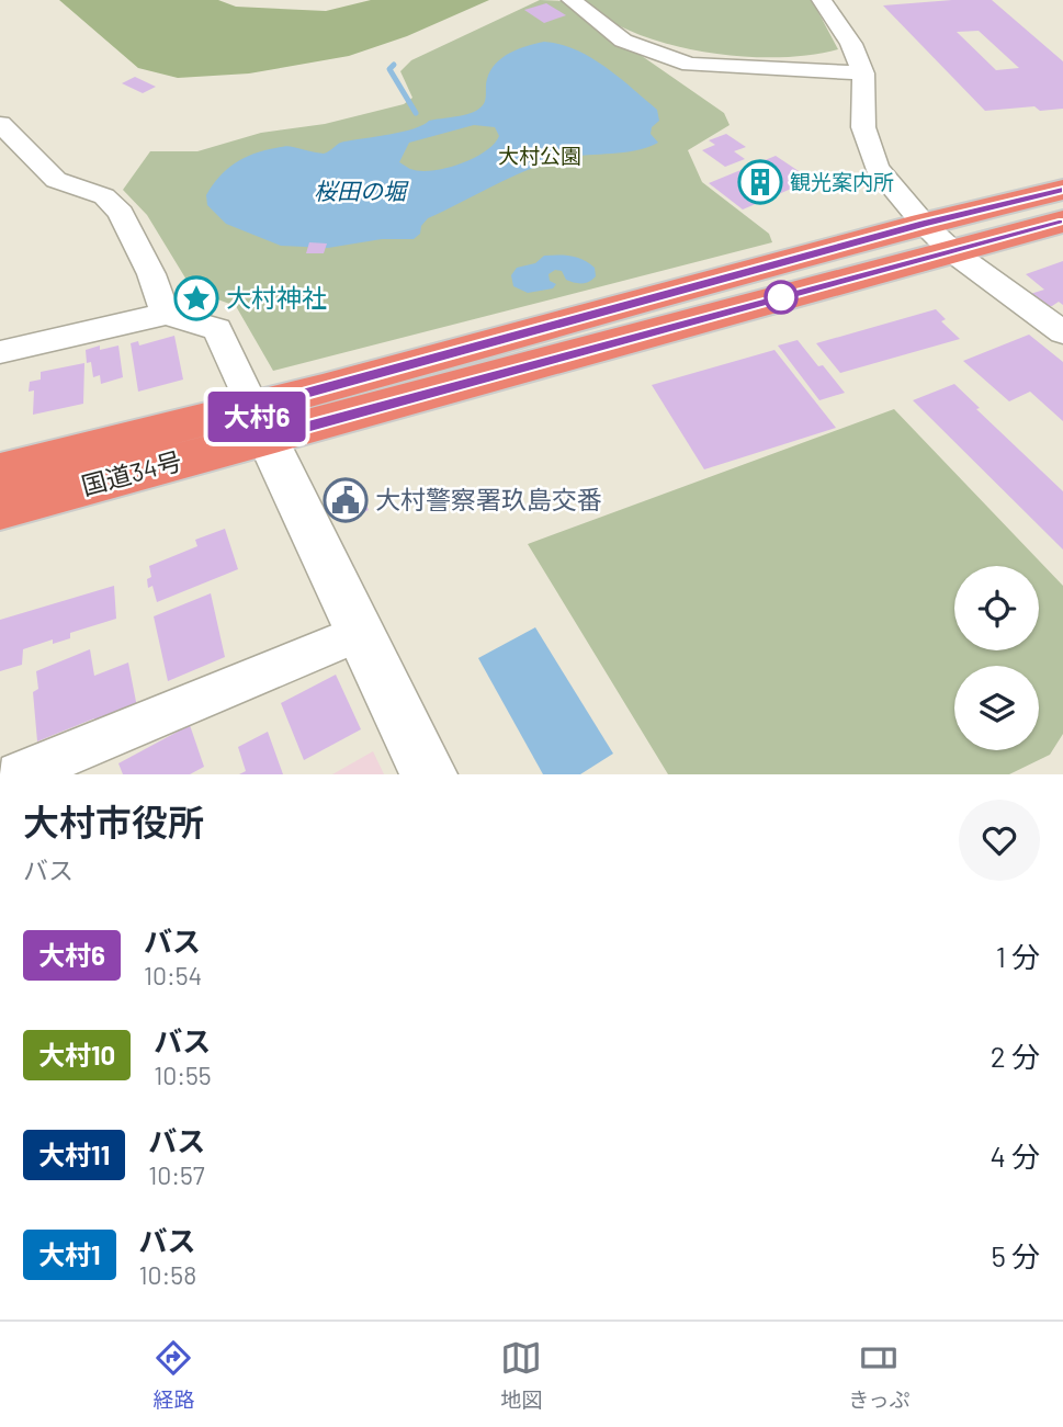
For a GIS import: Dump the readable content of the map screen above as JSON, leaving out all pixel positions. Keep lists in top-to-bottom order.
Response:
{
  "streets": {
    "highway": ["国道34号"]
  },
  "water": ["桜田の堀"],
  "parks": ["大村公園"],
  "places": {
    "building": ["観光案内所"],
    "place": ["大村神社"],
    "public building": ["大村警察署玖島交番"]
  },
  "lines": ["bus line 大村6"],
  "page": {
    "on_map": "大村6",
    "heading": ["大村市役所", "バス"],
    "list": [
      {
        "mark": "大村6",
        "name": "バス",
        "note": "10:54",
        "value": "1 分"
      },
      {
        "mark": "大村10",
        "name": "バス",
        "note": "10:55",
        "value": "2 分"
      },
      {
        "mark": "大村11",
        "name": "バス",
        "note": "10:57",
        "value": "4 分"
      },
      {
        "mark": "大村1",
        "name": "バス",
        "note": "10:58",
        "value": "5 分"
      }
    ],
    "tabs": ["経路", "地図", "きっぷ"]
  }
}
